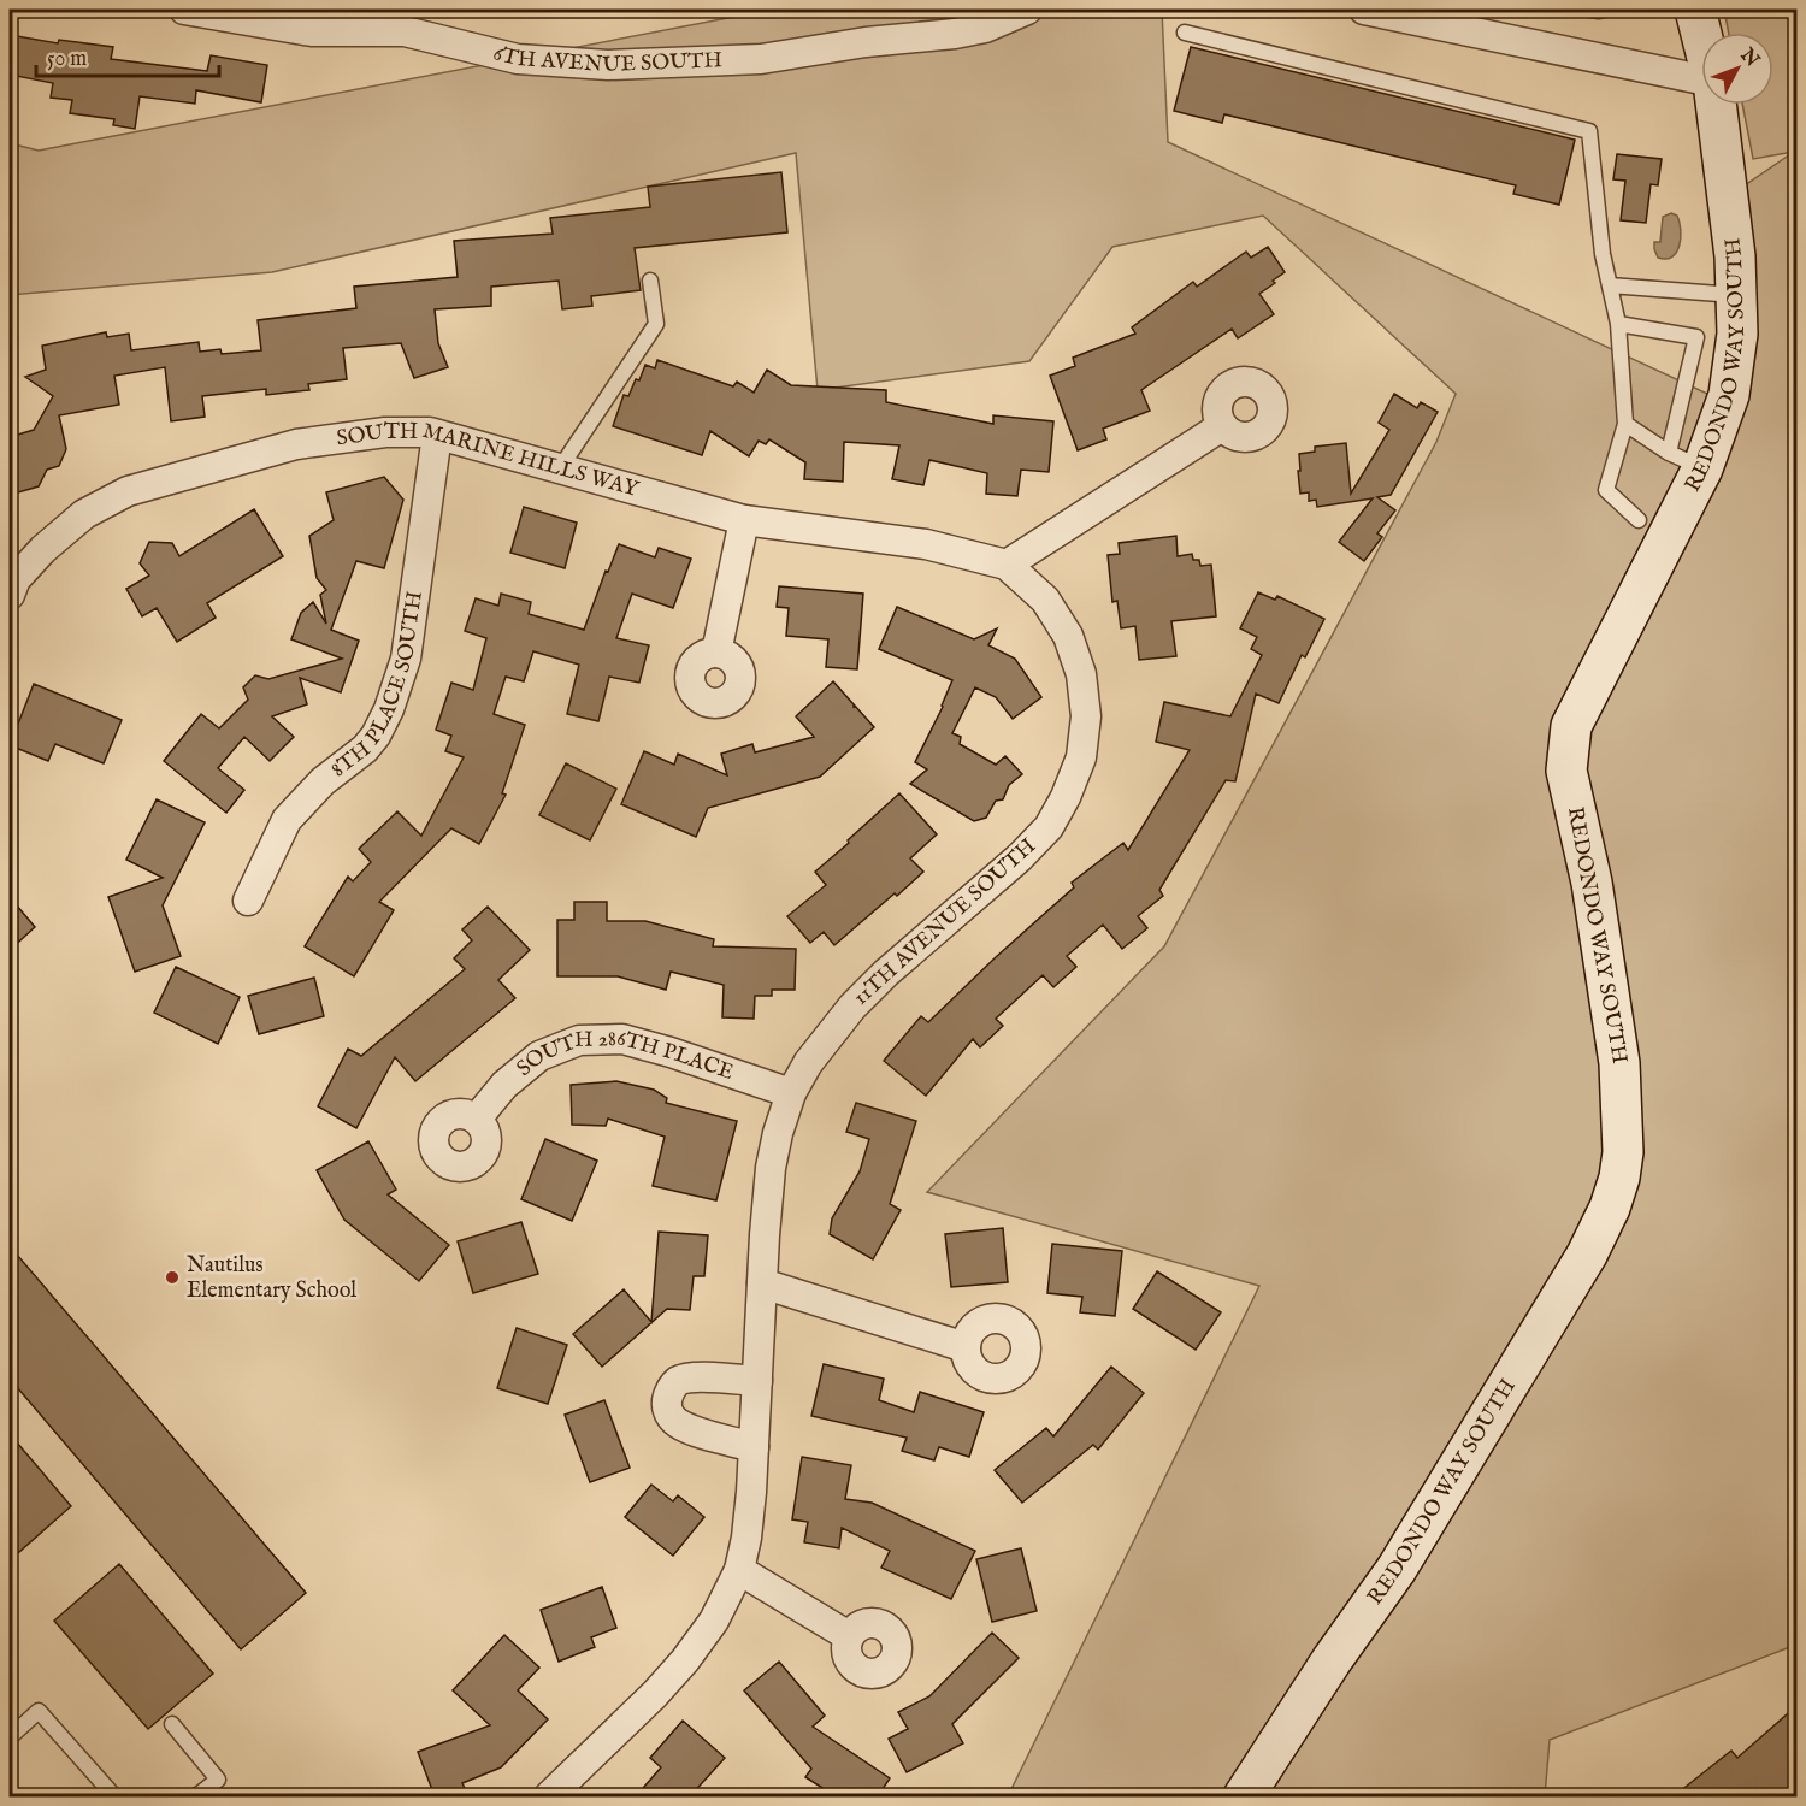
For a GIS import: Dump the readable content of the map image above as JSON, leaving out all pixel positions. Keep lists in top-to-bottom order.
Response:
{
  "streets": {
    "street": [
      "6TH AVENUE SOUTH",
      "REDONDO WAY SOUTH",
      "SOUTH MARINE HILLS WAY",
      "8TH PLACE SOUTH",
      "11TH AVENUE SOUTH",
      "SOUTH 286TH PLACE"
    ]
  },
  "crossings": [
    ["SOUTH MARINE HILLS WAY", "8TH PLACE SOUTH"],
    ["SOUTH MARINE HILLS WAY", "11TH AVENUE SOUTH"],
    ["11TH AVENUE SOUTH", "SOUTH 286TH PLACE"]
  ],
  "places": ["Nautilus Elementary School"],
  "scale_bar": "50 m",
  "north": "top right"
}
